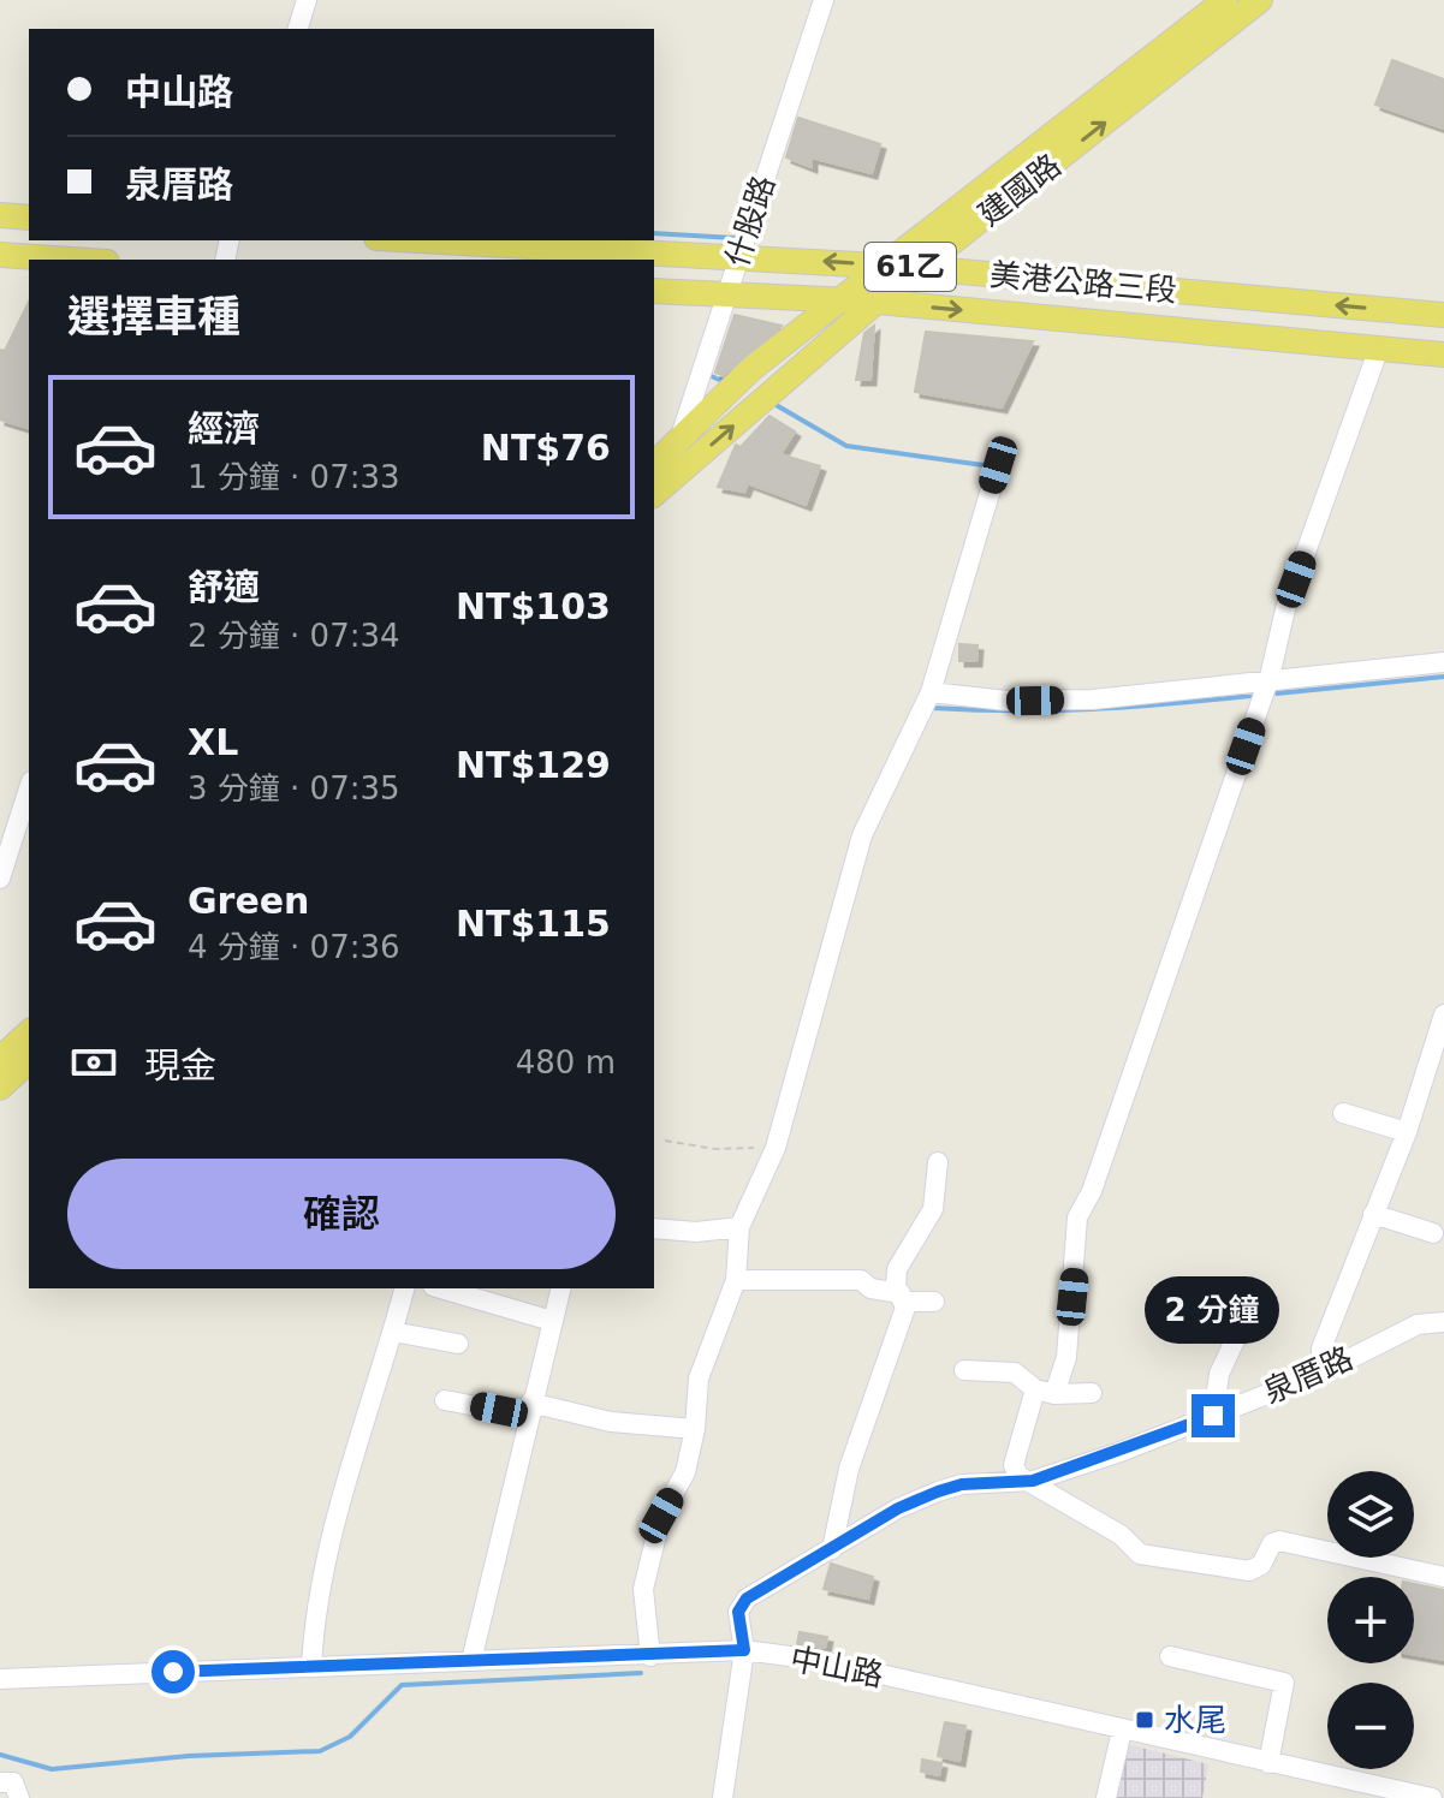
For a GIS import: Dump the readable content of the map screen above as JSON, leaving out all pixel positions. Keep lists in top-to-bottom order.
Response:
{
  "streets": {
    "main road": ["建國路", "61乙", "美港公路三段"],
    "street": ["什股路", "泉厝路", "中山路"]
  },
  "crossings": [
    ["建國路", "什股路"],
    ["建國路", "美港公路三段"],
    ["什股路", "美港公路三段"],
    ["泉厝路", "中山路"]
  ],
  "places": {
    "transit": ["水尾"]
  },
  "page": {
    "banner": ["中山路", "泉厝路"],
    "heading": "選擇車種",
    "list": [
      {
        "name": "經濟",
        "note": "1 分鐘 · 07:33",
        "value": "NT$76"
      },
      {
        "name": "舒適",
        "note": "2 分鐘 · 07:34",
        "value": "NT$103"
      },
      {
        "name": "XL",
        "note": "3 分鐘 · 07:35",
        "value": "NT$129"
      },
      {
        "name": "Green",
        "note": "4 分鐘 · 07:36",
        "value": "NT$115"
      }
    ],
    "pay": ["現金", "480 m"],
    "buttons": "確認",
    "bubble": "2 分鐘",
    "map_buttons": ["+", "−"]
  }
}
